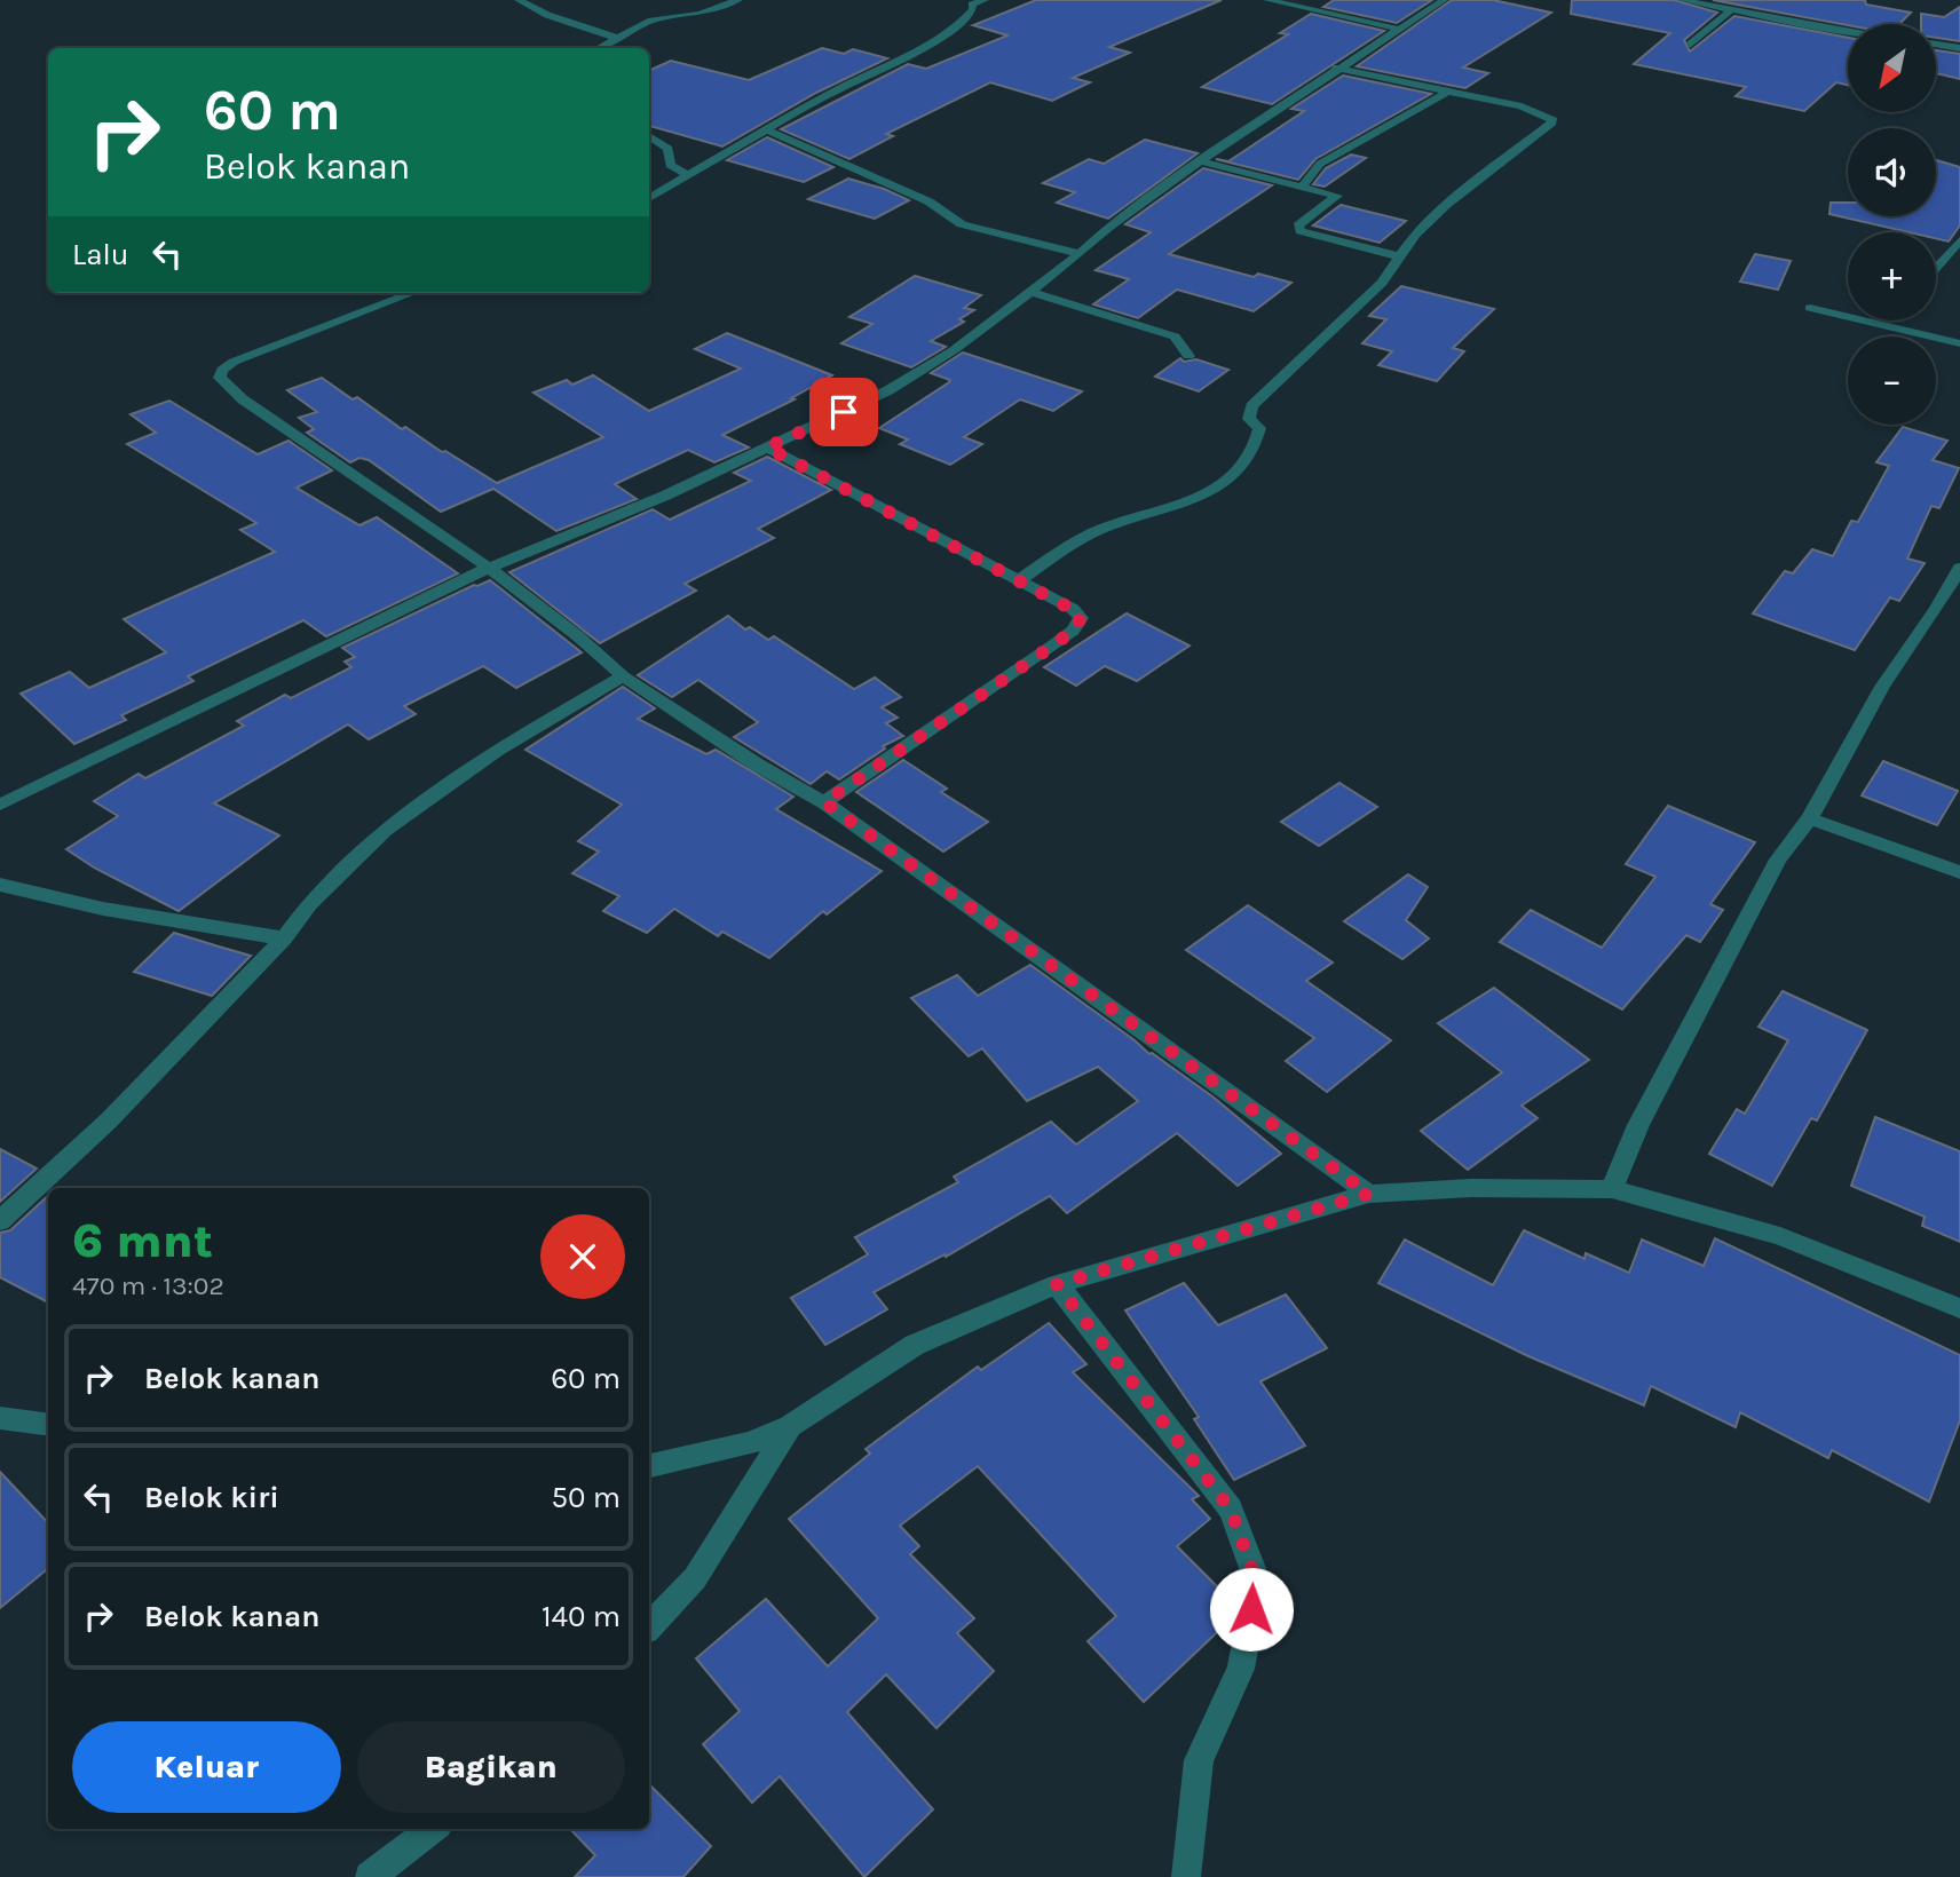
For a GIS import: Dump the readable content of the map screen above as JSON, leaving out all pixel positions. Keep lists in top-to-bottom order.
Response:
{
  "north": "bottom left",
  "page": {
    "map_buttons": ["+", "−"],
    "turn": ["60 m", "Belok kanan"],
    "then": "Lalu",
    "heading": ["6 mnt", "470 m · 13:02"],
    "list": [
      {
        "name": "Belok kanan",
        "value": "60 m"
      },
      {
        "name": "Belok kiri",
        "value": "50 m"
      },
      {
        "name": "Belok kanan",
        "value": "140 m"
      }
    ],
    "buttons": ["Keluar", "Bagikan"]
  }
}
